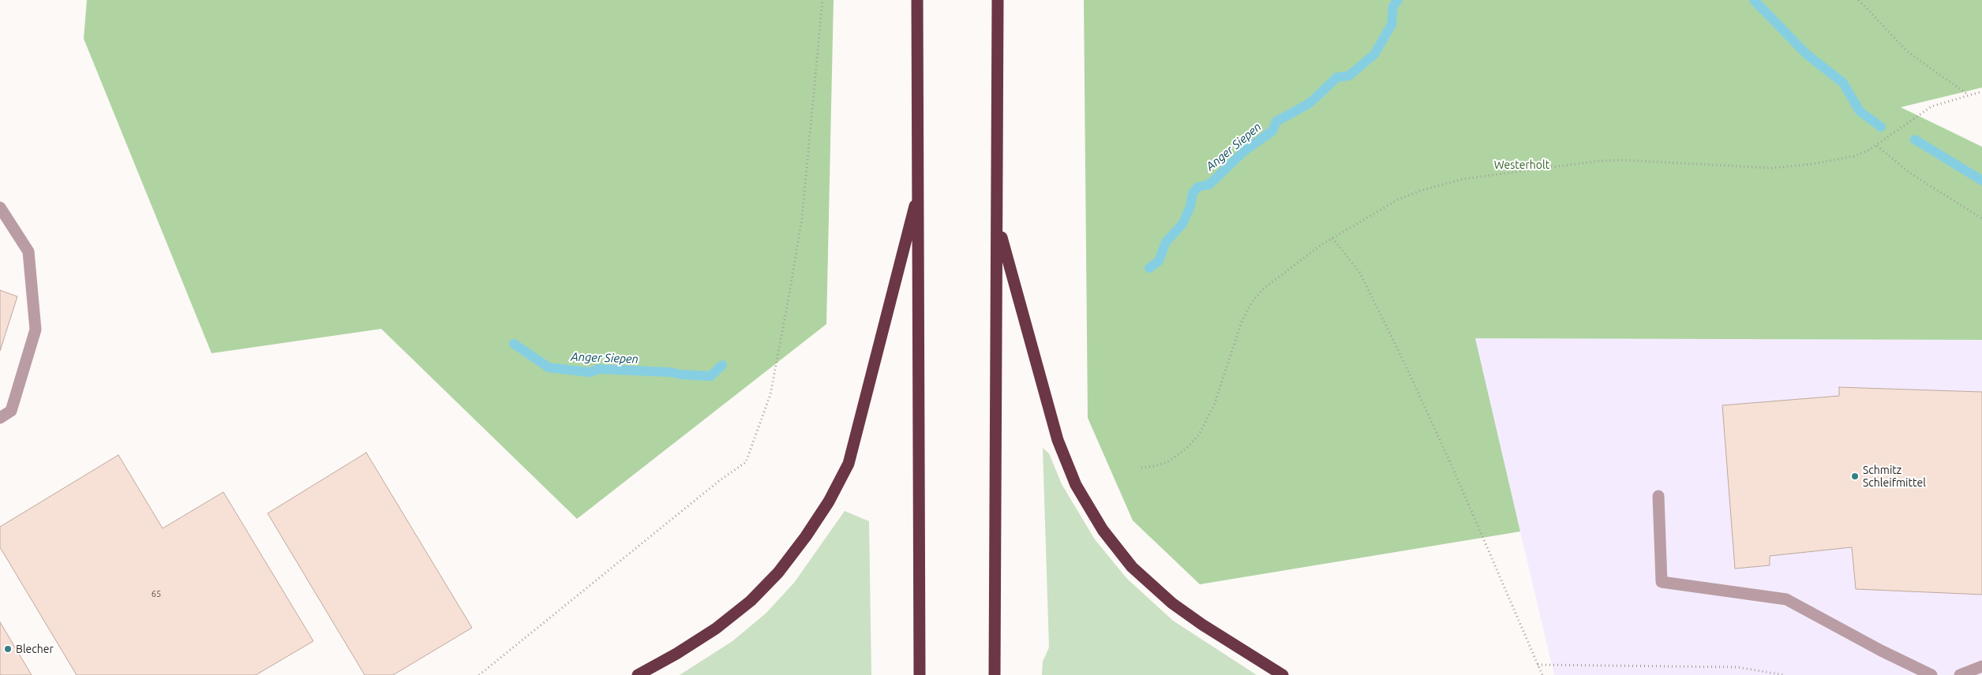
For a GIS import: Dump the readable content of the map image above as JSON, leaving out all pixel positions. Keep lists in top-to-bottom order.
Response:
{
  "water": ["Anger Siepen"],
  "parks": ["Westerholt"],
  "places": ["Schmitz Schleifmittel", "Blecher"],
  "house_numbers": ["65"]
}
